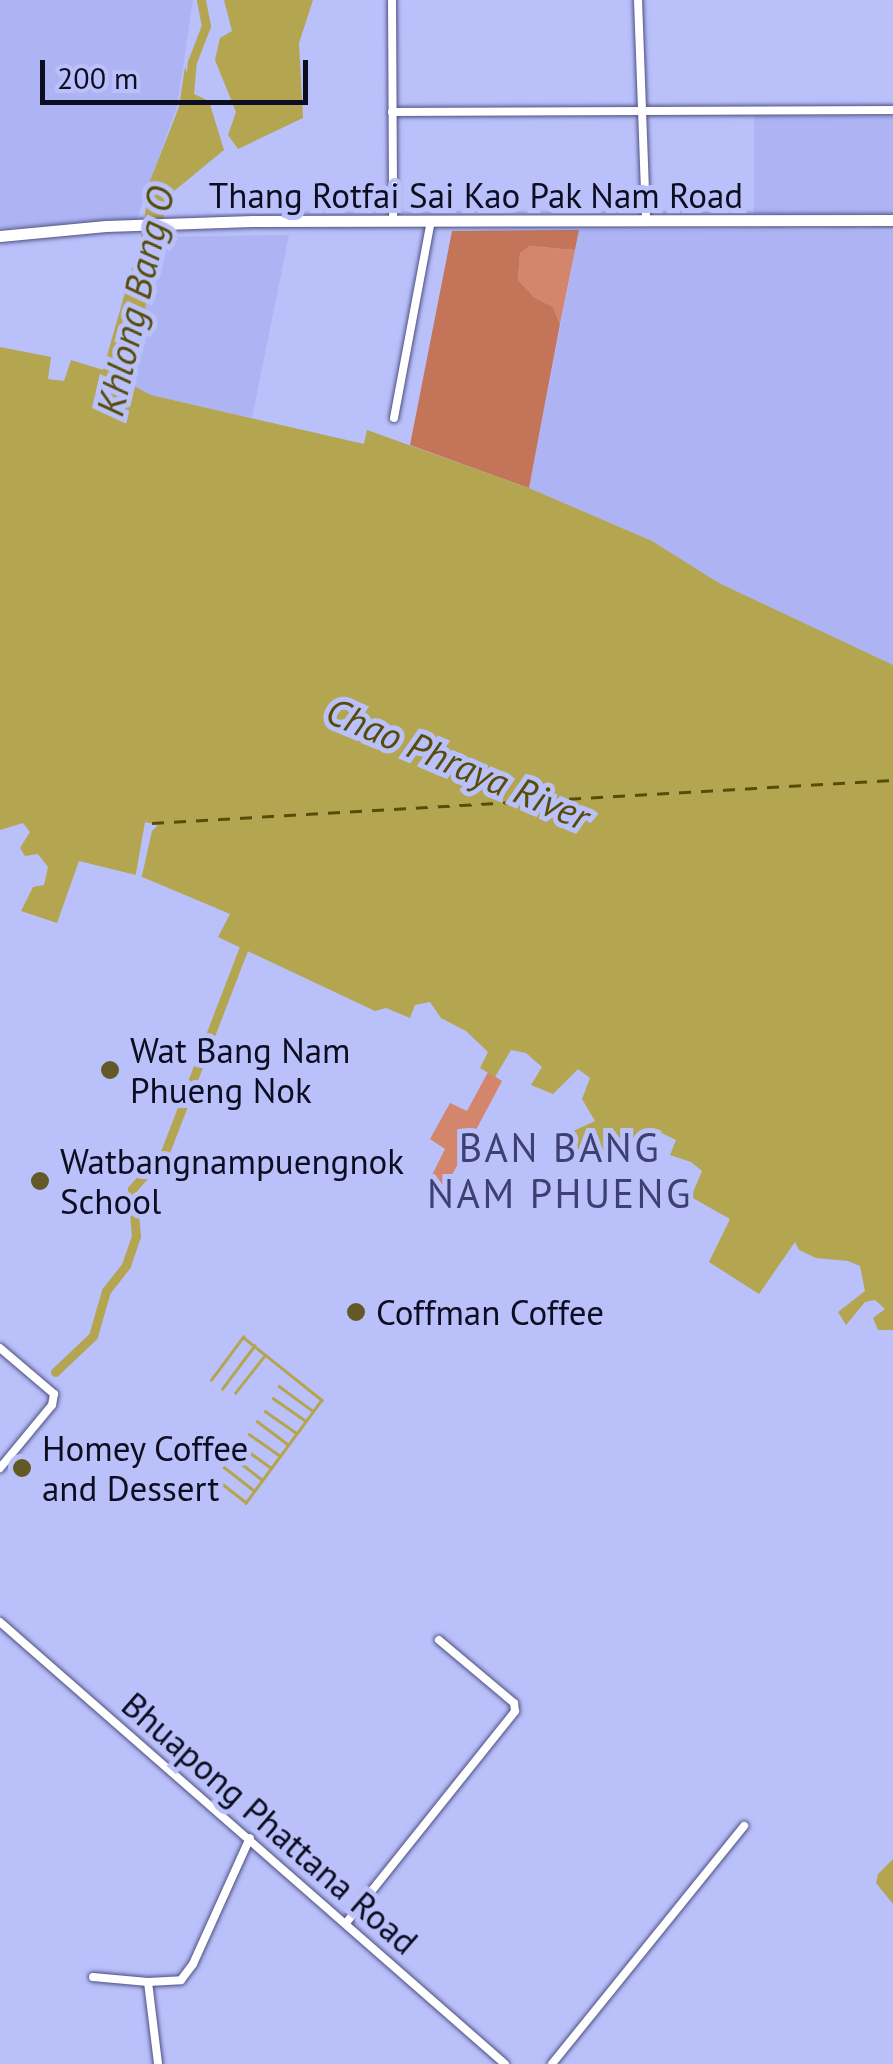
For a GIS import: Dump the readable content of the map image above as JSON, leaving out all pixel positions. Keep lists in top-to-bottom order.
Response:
{
  "streets": {
    "main road": ["Thang Rotfai Sai Kao Pak Nam Road"],
    "street": ["Bhuapong Phattana Road"]
  },
  "districts": ["BAN BANG NAM PHUENG"],
  "water": ["Khlong Bang O", "Chao Phraya River"],
  "places": [
    "Wat Bang Nam Phueng Nok",
    "Watbangnampuengnok School",
    "Coffman Coffee",
    "Homey Coffee and Dessert"
  ],
  "scale_bar": "200 m"
}
